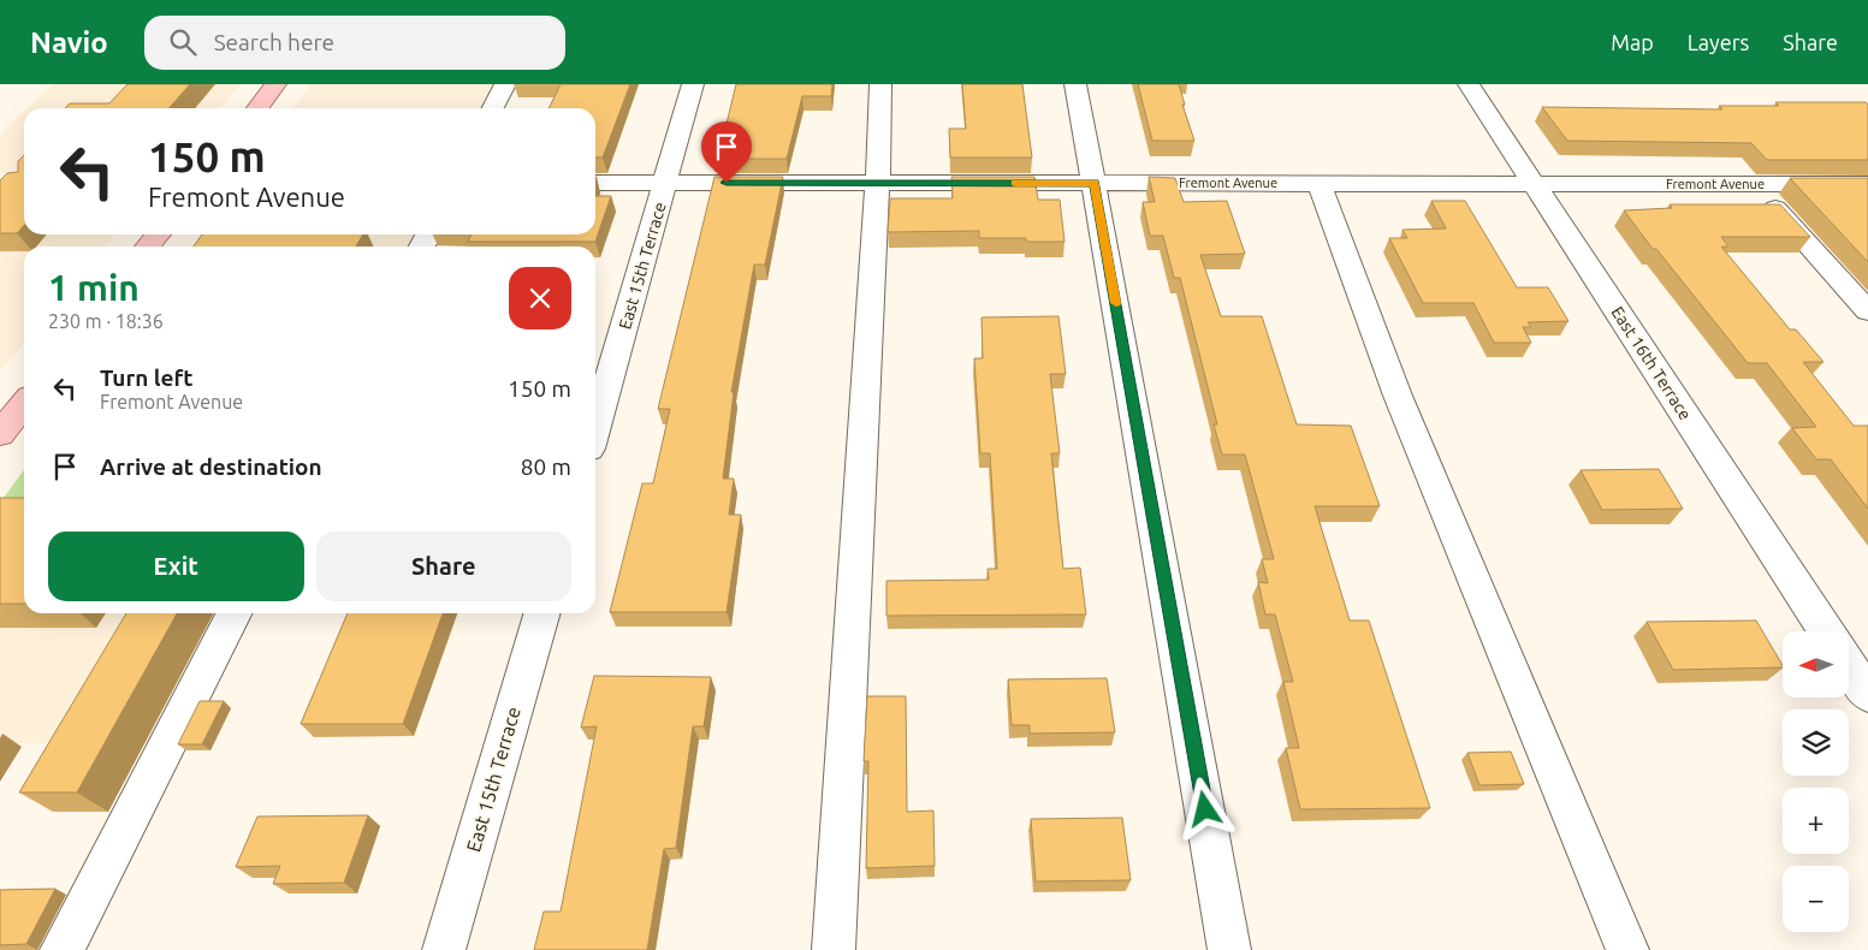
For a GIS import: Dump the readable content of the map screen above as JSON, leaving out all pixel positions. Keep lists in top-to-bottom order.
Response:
{
  "streets": {
    "street": ["Fremont Avenue", "East 15th Terrace", "East 16th Terrace"]
  },
  "crossings": [
    ["Fremont Avenue", "East 15th Terrace"],
    ["Fremont Avenue", "East 16th Terrace"]
  ],
  "north": "left",
  "page": {
    "header": "Navio",
    "search": "Search here",
    "nav": ["Map", "Layers", "Share"],
    "turn": ["150 m", "Fremont Avenue"],
    "heading": ["1 min", "230 m · 18:36"],
    "list": [
      {
        "name": "Turn left",
        "note": "Fremont Avenue",
        "value": "150 m"
      },
      {
        "name": "Arrive at destination",
        "value": "80 m"
      }
    ],
    "buttons": ["Exit", "Share"],
    "map_buttons": ["+", "−"]
  }
}
